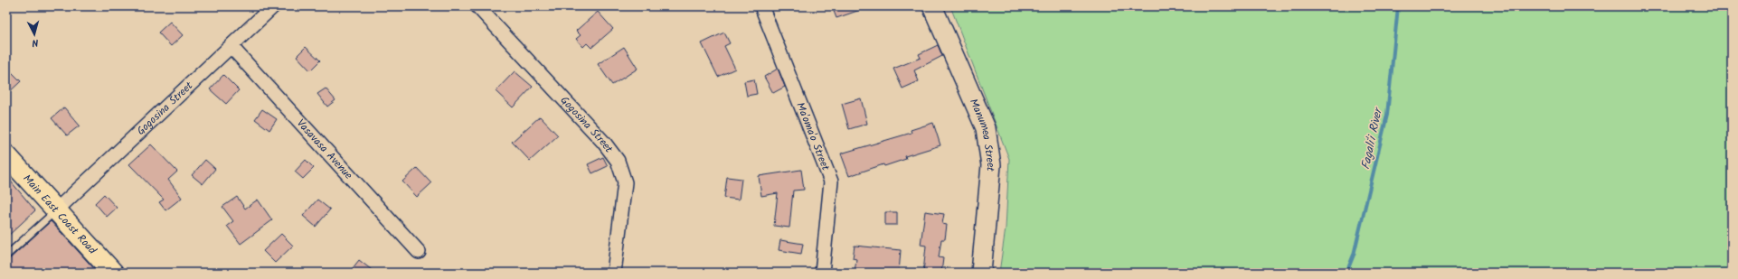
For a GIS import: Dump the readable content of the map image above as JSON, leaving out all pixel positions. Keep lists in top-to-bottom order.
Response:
{
  "streets": {
    "main road": ["Manumea Street", "Main East Coast Road"],
    "street": ["Gogosina Street", "Ma'oma'o Street", "Vasavasa Avenue"]
  },
  "crossings": [
    ["Gogosina Street", "Vasavasa Avenue"],
    ["Gogosina Street", "Main East Coast Road"]
  ],
  "water": ["Fagali'i River"],
  "north": "bottom"
}
